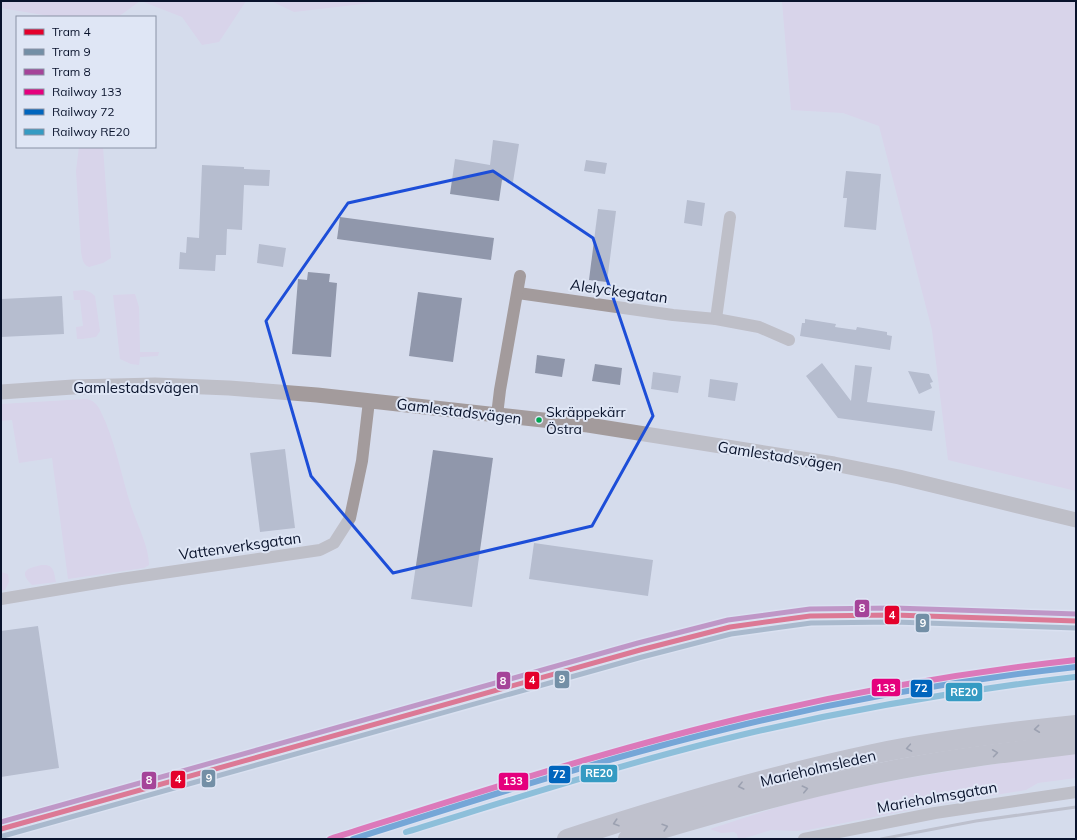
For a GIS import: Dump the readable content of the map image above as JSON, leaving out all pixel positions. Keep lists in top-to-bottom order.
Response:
{
  "streets": {
    "highway": ["Marieholmsleden"],
    "street": [
      "Alelyckegatan",
      "Gamlestadsvägen",
      "Vattenverksgatan",
      "Marieholmsgatan"
    ]
  },
  "crossings": [
    ["Gamlestadsvägen", "Vattenverksgatan"]
  ],
  "places": ["Skräppekärr Östra"],
  "lines": [
    "tram line 8",
    "tram line 4",
    "tram line 9",
    "rail line 133",
    "rail line 72",
    "rail line RE20"
  ],
  "legend": [
    "Tram 4",
    "Tram 9",
    "Tram 8",
    "Railway 133",
    "Railway 72",
    "Railway RE20"
  ]
}
